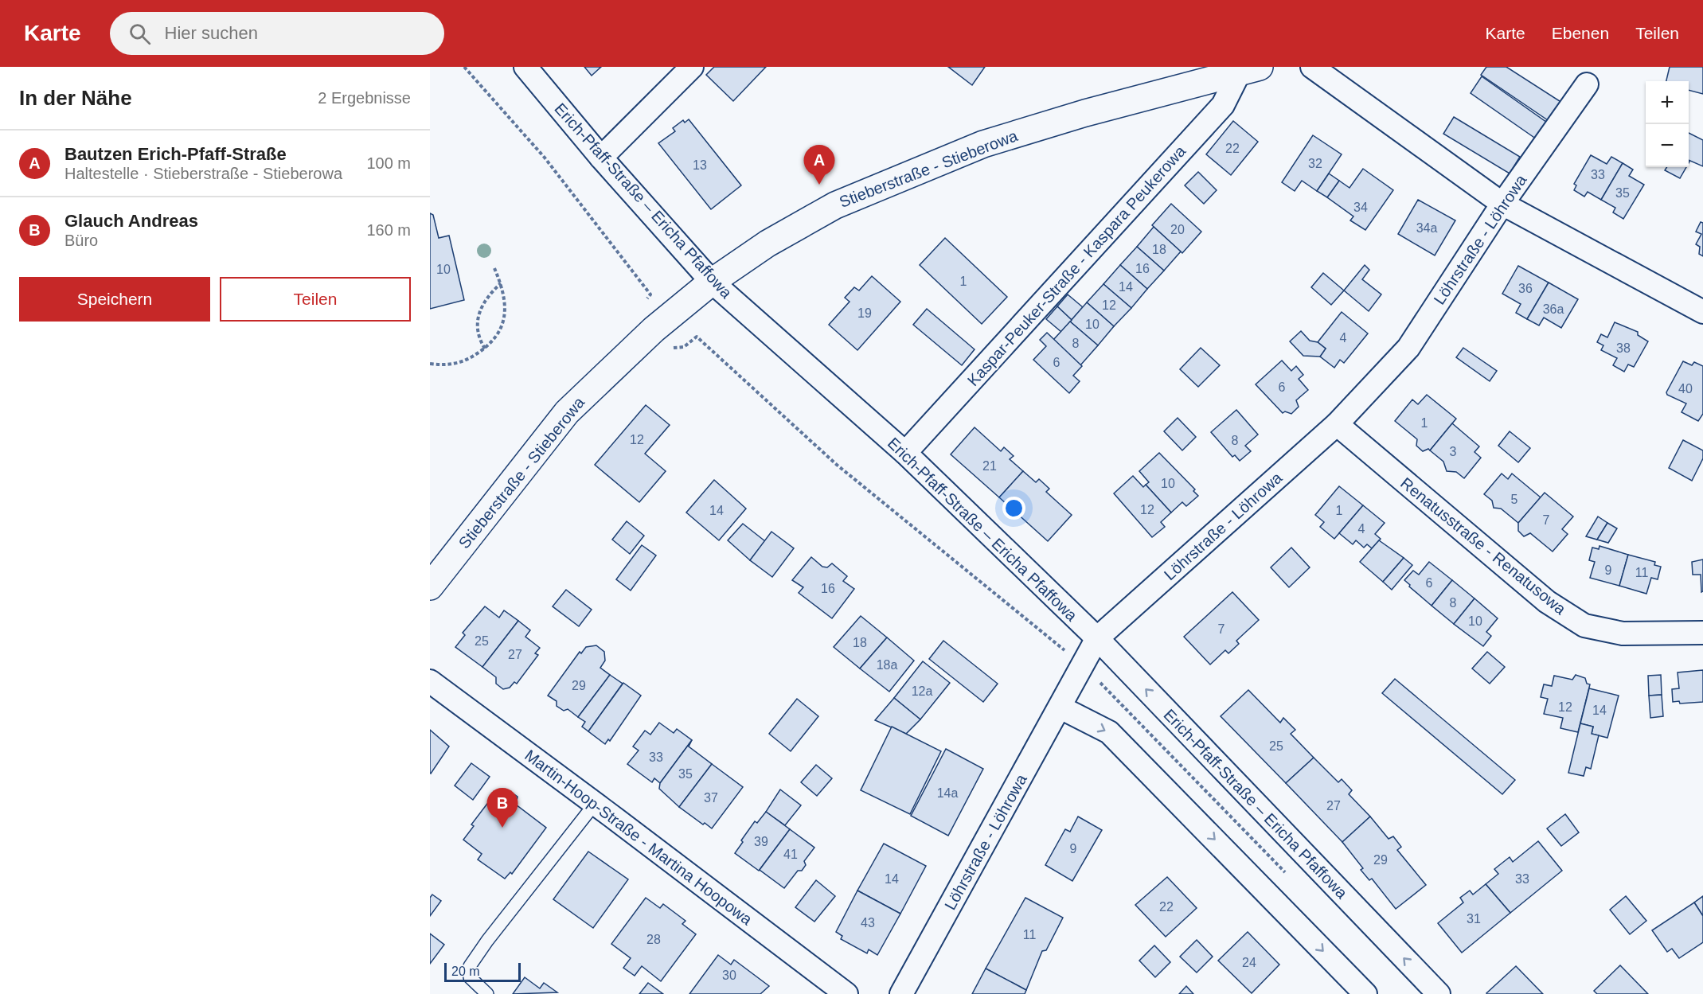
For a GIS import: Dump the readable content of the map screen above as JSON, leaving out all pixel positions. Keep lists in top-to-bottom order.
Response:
{
  "streets": {
    "main road": ["Stieberstraße - Stieberowa"],
    "street": [
      "Erich-Pfaff-Straße – Ericha Pfaffowa",
      "Löhrstraße - Löhrowa",
      "Kaspar-Peuker-Straße - Kaspara Peukerowa",
      "Renatusstraße - Renatusowa",
      "Martin-Hoop-Straße - Martina Hoopowa"
    ]
  },
  "crossings": [
    ["Stieberstraße - Stieberowa", "Erich-Pfaff-Straße – Ericha Pfaffowa"],
    ["Stieberstraße - Stieberowa", "Kaspar-Peuker-Straße - Kaspara Peukerowa"],
    ["Erich-Pfaff-Straße – Ericha Pfaffowa", "Löhrstraße - Löhrowa"],
    ["Erich-Pfaff-Straße – Ericha Pfaffowa", "Kaspar-Peuker-Straße - Kaspara Peukerowa"],
    ["Löhrstraße - Löhrowa", "Renatusstraße - Renatusowa"]
  ],
  "house_numbers": [
    "22",
    "32",
    "13",
    "33",
    "35",
    "34",
    "34a",
    "20",
    "18",
    "16",
    "10",
    "1",
    "14",
    "36",
    "12",
    "36a",
    "19",
    "10",
    "4",
    "8",
    "38",
    "6",
    "6",
    "40",
    "1",
    "12",
    "8",
    "3",
    "21",
    "10",
    "5",
    "12",
    "14",
    "1",
    "7",
    "4",
    "9",
    "11",
    "6",
    "16",
    "8",
    "10",
    "7",
    "25",
    "18",
    "27",
    "18a",
    "29",
    "12a",
    "12",
    "14",
    "25",
    "33",
    "35",
    "14a",
    "37",
    "27",
    "39",
    "9",
    "41",
    "29",
    "14",
    "33",
    "22",
    "31",
    "43",
    "11",
    "28",
    "24",
    "30"
  ],
  "scale_bar": "20 m",
  "page": {
    "header": "Karte",
    "search": "Hier suchen",
    "nav": ["Karte", "Ebenen", "Teilen"],
    "heading": ["In der Nähe", "2 Ergebnisse"],
    "map_buttons": ["+", "−"],
    "list": [
      {
        "mark": "A",
        "name": "Bautzen Erich-Pfaff-Straße",
        "note": "Haltestelle · Stieberstraße - Stieberowa",
        "value": "100 m"
      },
      {
        "mark": "B",
        "name": "Glauch Andreas",
        "note": "Büro",
        "value": "160 m"
      }
    ],
    "pins": ["A", "B"],
    "buttons": ["Speichern", "Teilen"],
    "scale": "20 m"
  }
}
